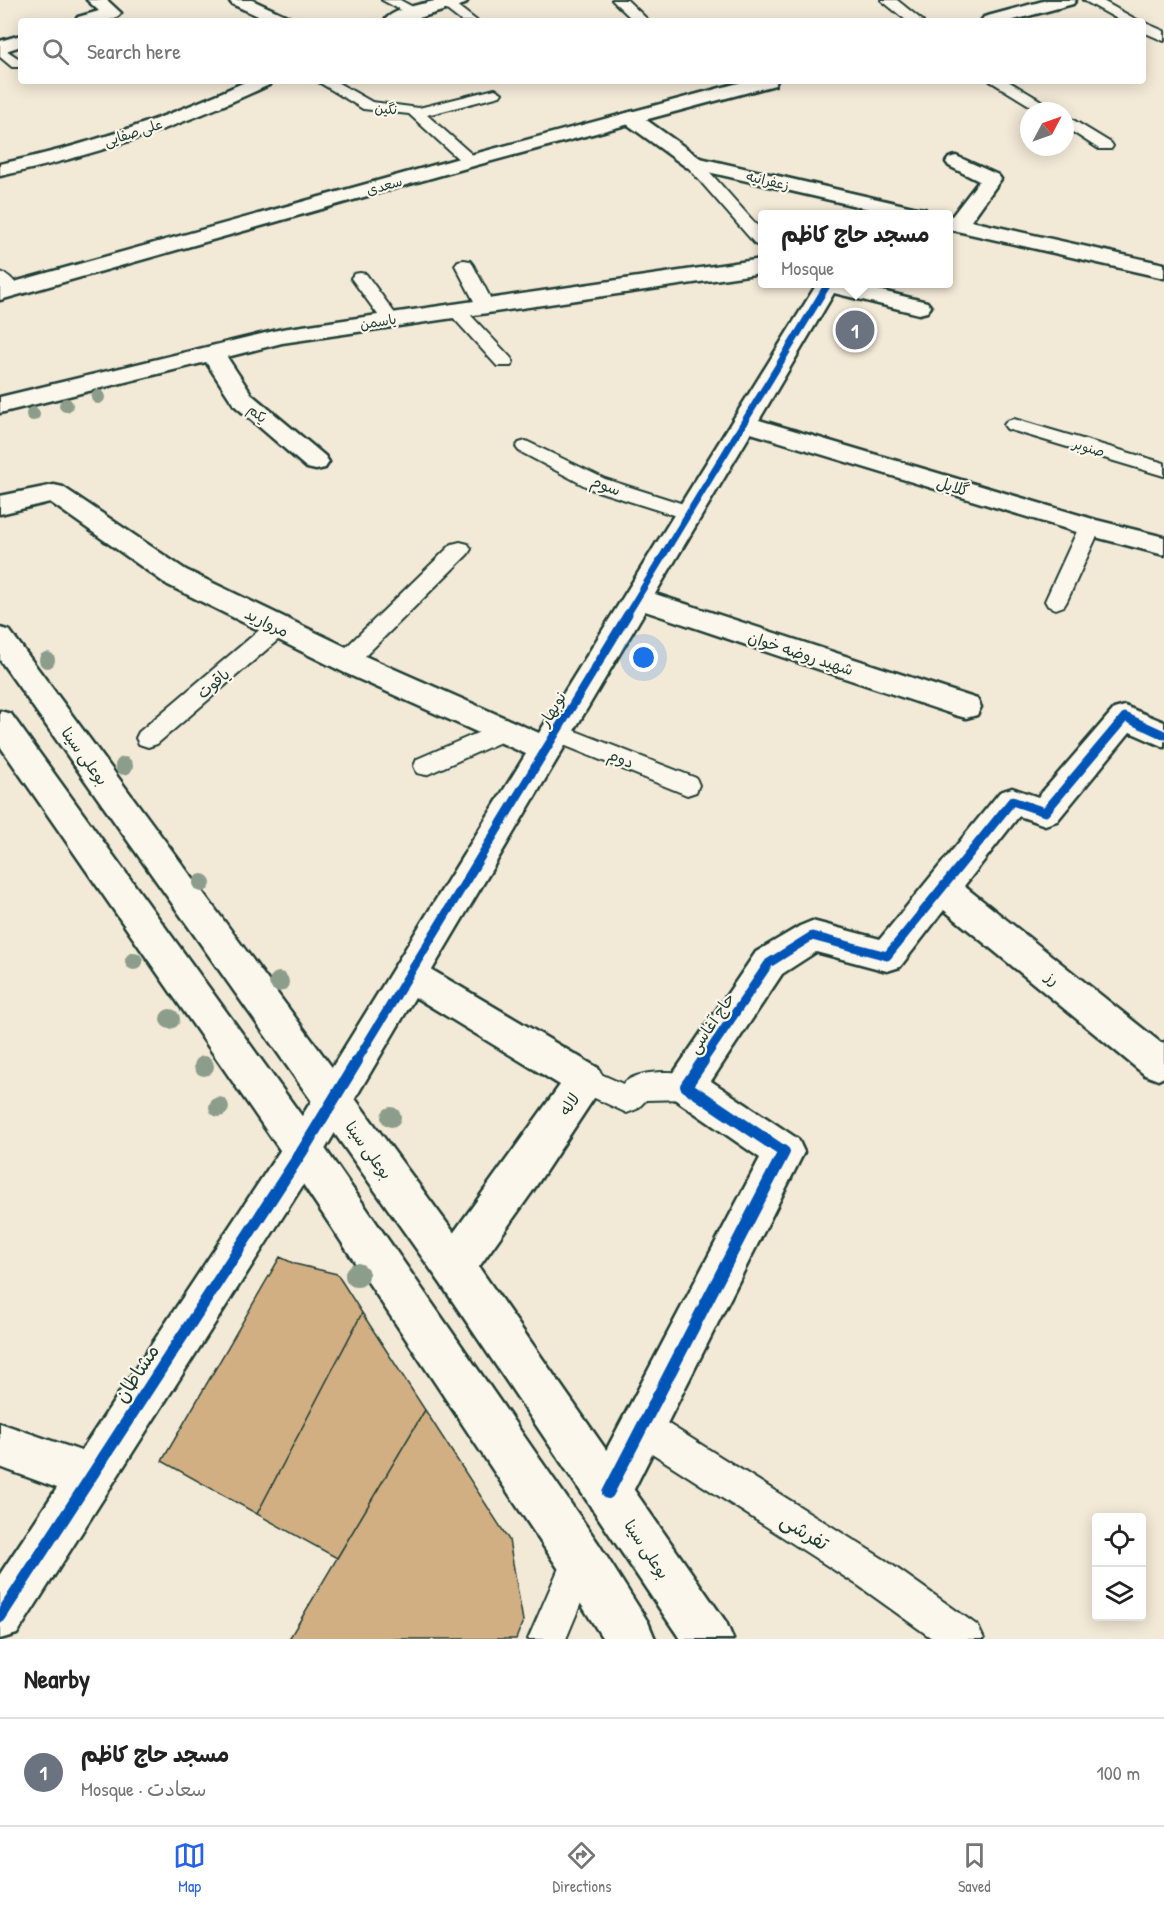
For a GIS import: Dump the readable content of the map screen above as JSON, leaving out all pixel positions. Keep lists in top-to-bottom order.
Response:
{
  "streets": {
    "street": [
      "علی صفایی",
      "زعفرانیه",
      "سعدی",
      "یاسمن",
      "یکم",
      "گلایل",
      "مروارید",
      "شهید روضه خوان",
      "نوبهار",
      "بوعلی سینا",
      "رز",
      "حاج آغاسی",
      "لاله",
      "مشاطان"
    ],
    "lane": [
      "نگین",
      "صنوبر",
      "سوم",
      "یاقوت",
      "دوم",
      "تفرشی"
    ]
  },
  "crossings": [
    ["نگین", "سعدی"],
    ["زعفرانیه", "سعدی"],
    ["یاسمن", "یکم"],
    ["سوم", "نوبهار"],
    ["گلایل", "نوبهار"],
    ["مروارید", "یاقوت"],
    ["مروارید", "نوبهار"],
    ["مروارید", "دوم"],
    ["شهید روضه خوان", "نوبهار"],
    ["نوبهار", "بوعلی سینا"],
    ["نوبهار", "دوم"],
    ["نوبهار", "لاله"],
    ["نوبهار", "مشاطان"],
    ["بوعلی سینا", "لاله"],
    ["رز", "حاج آغاسی"]
  ],
  "north": "top right",
  "page": {
    "search": "Search here",
    "popup": ["مسجد حاج کاظم", "Mosque"],
    "pins": "1",
    "heading": "Nearby",
    "list": [
      {
        "mark": "1",
        "name": "مسجد حاج کاظم",
        "note": "Mosque · سعادت",
        "value": "100 m"
      }
    ],
    "nav": ["Map", "Directions", "Saved"]
  }
}
